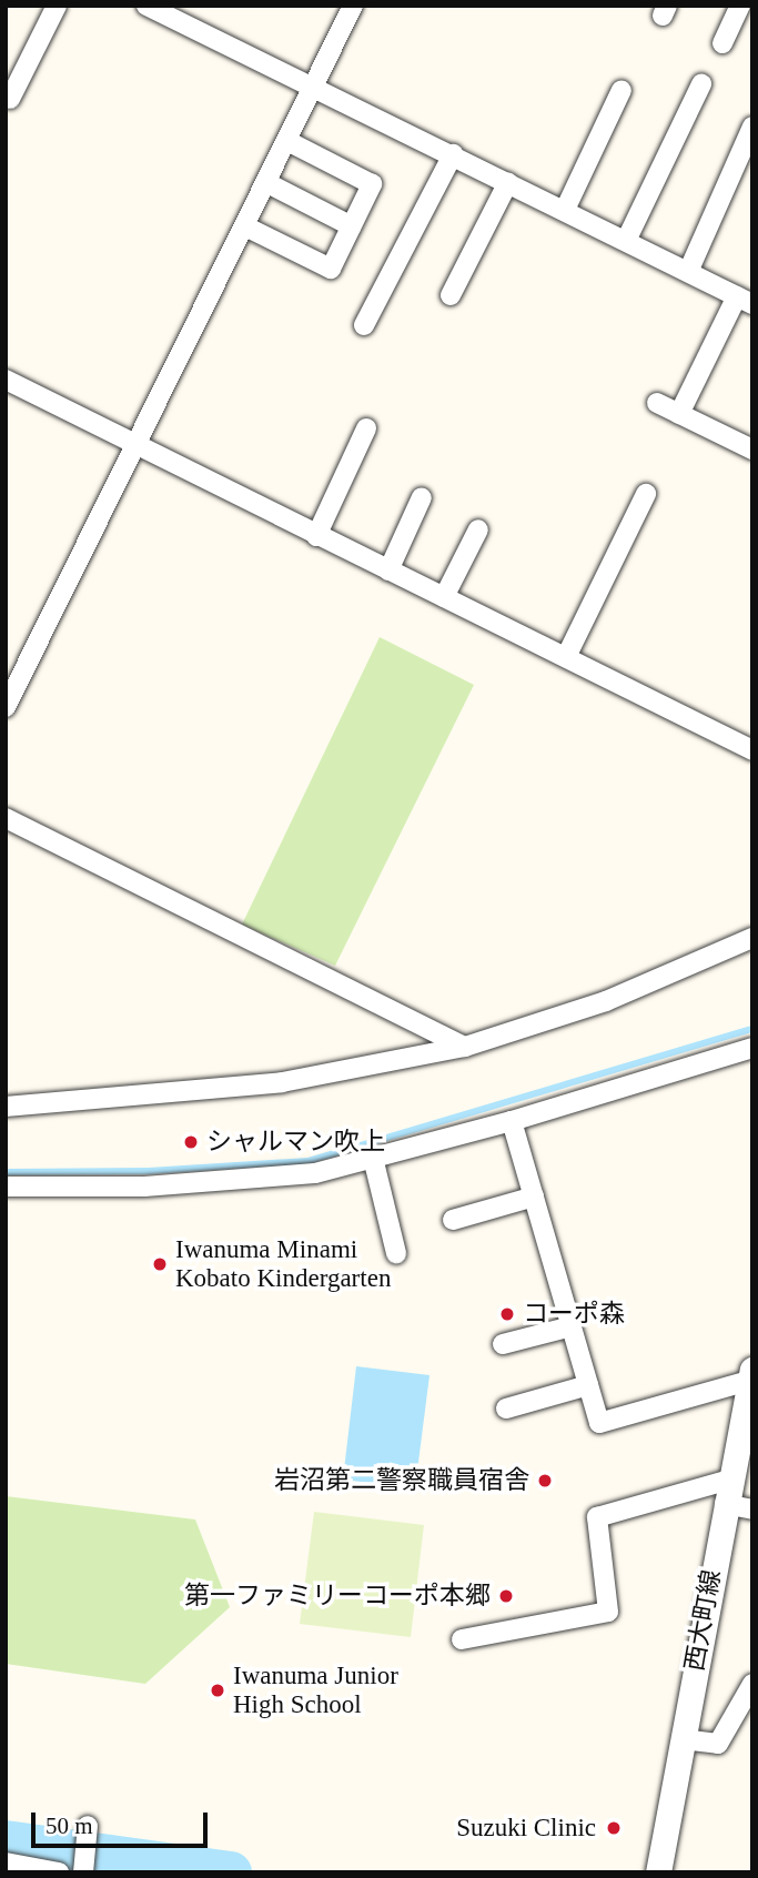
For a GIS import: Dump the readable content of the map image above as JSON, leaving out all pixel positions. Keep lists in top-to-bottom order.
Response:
{
  "streets": {
    "street": ["西大町線"]
  },
  "places": [
    "シャルマン吹上",
    "Iwanuma Minami Kobato Kindergarten",
    "コーポ森",
    "岩沼第二警察職員宿舎",
    "第一ファミリーコーポ本郷",
    "Iwanuma Junior High School",
    "Suzuki Clinic"
  ],
  "scale_bar": "50 m"
}
